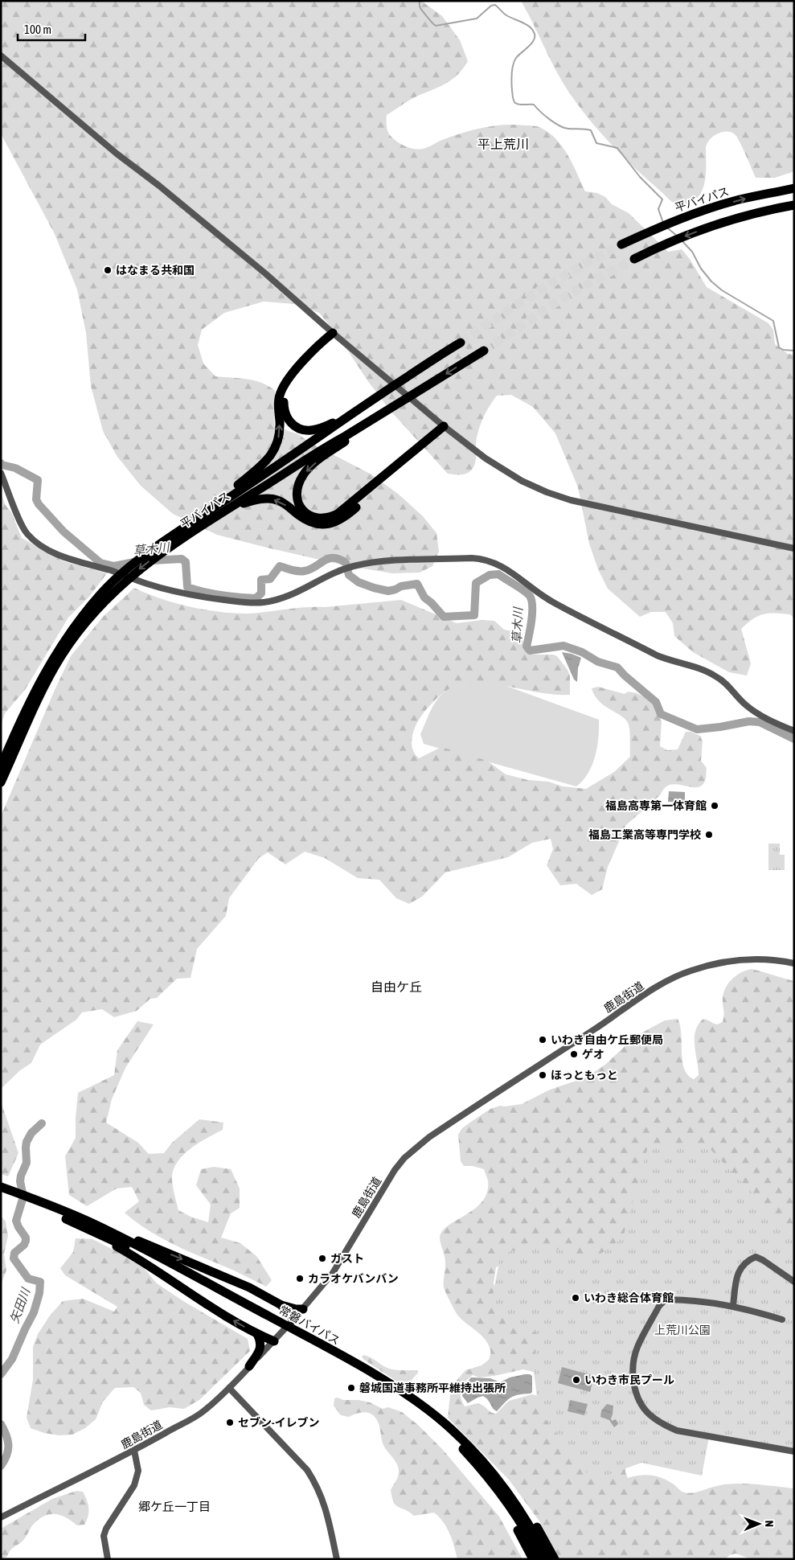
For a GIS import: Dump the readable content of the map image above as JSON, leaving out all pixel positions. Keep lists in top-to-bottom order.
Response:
{
  "streets": {
    "highway": ["平バイパス", "常磐バイパス"],
    "street": ["鹿島街道"]
  },
  "districts": ["平上荒川", "自由ケ丘", "郷ケ丘一丁目"],
  "water": ["草木川", "矢田川"],
  "parks": ["上荒川公園"],
  "places": [
    "はなまる共和国",
    "福島高専第一体育館",
    "福島工業高等専門学校",
    "いわき自由ケ丘郵便局",
    "ゲオ",
    "ほっともっと",
    "ガスト",
    "カラオケバンバン",
    "いわき総合体育館",
    "いわき市民プール",
    "磐城国道事務所平維持出張所",
    "セブン-イレブン"
  ],
  "scale_bar": "100 m",
  "north": "right"
}
